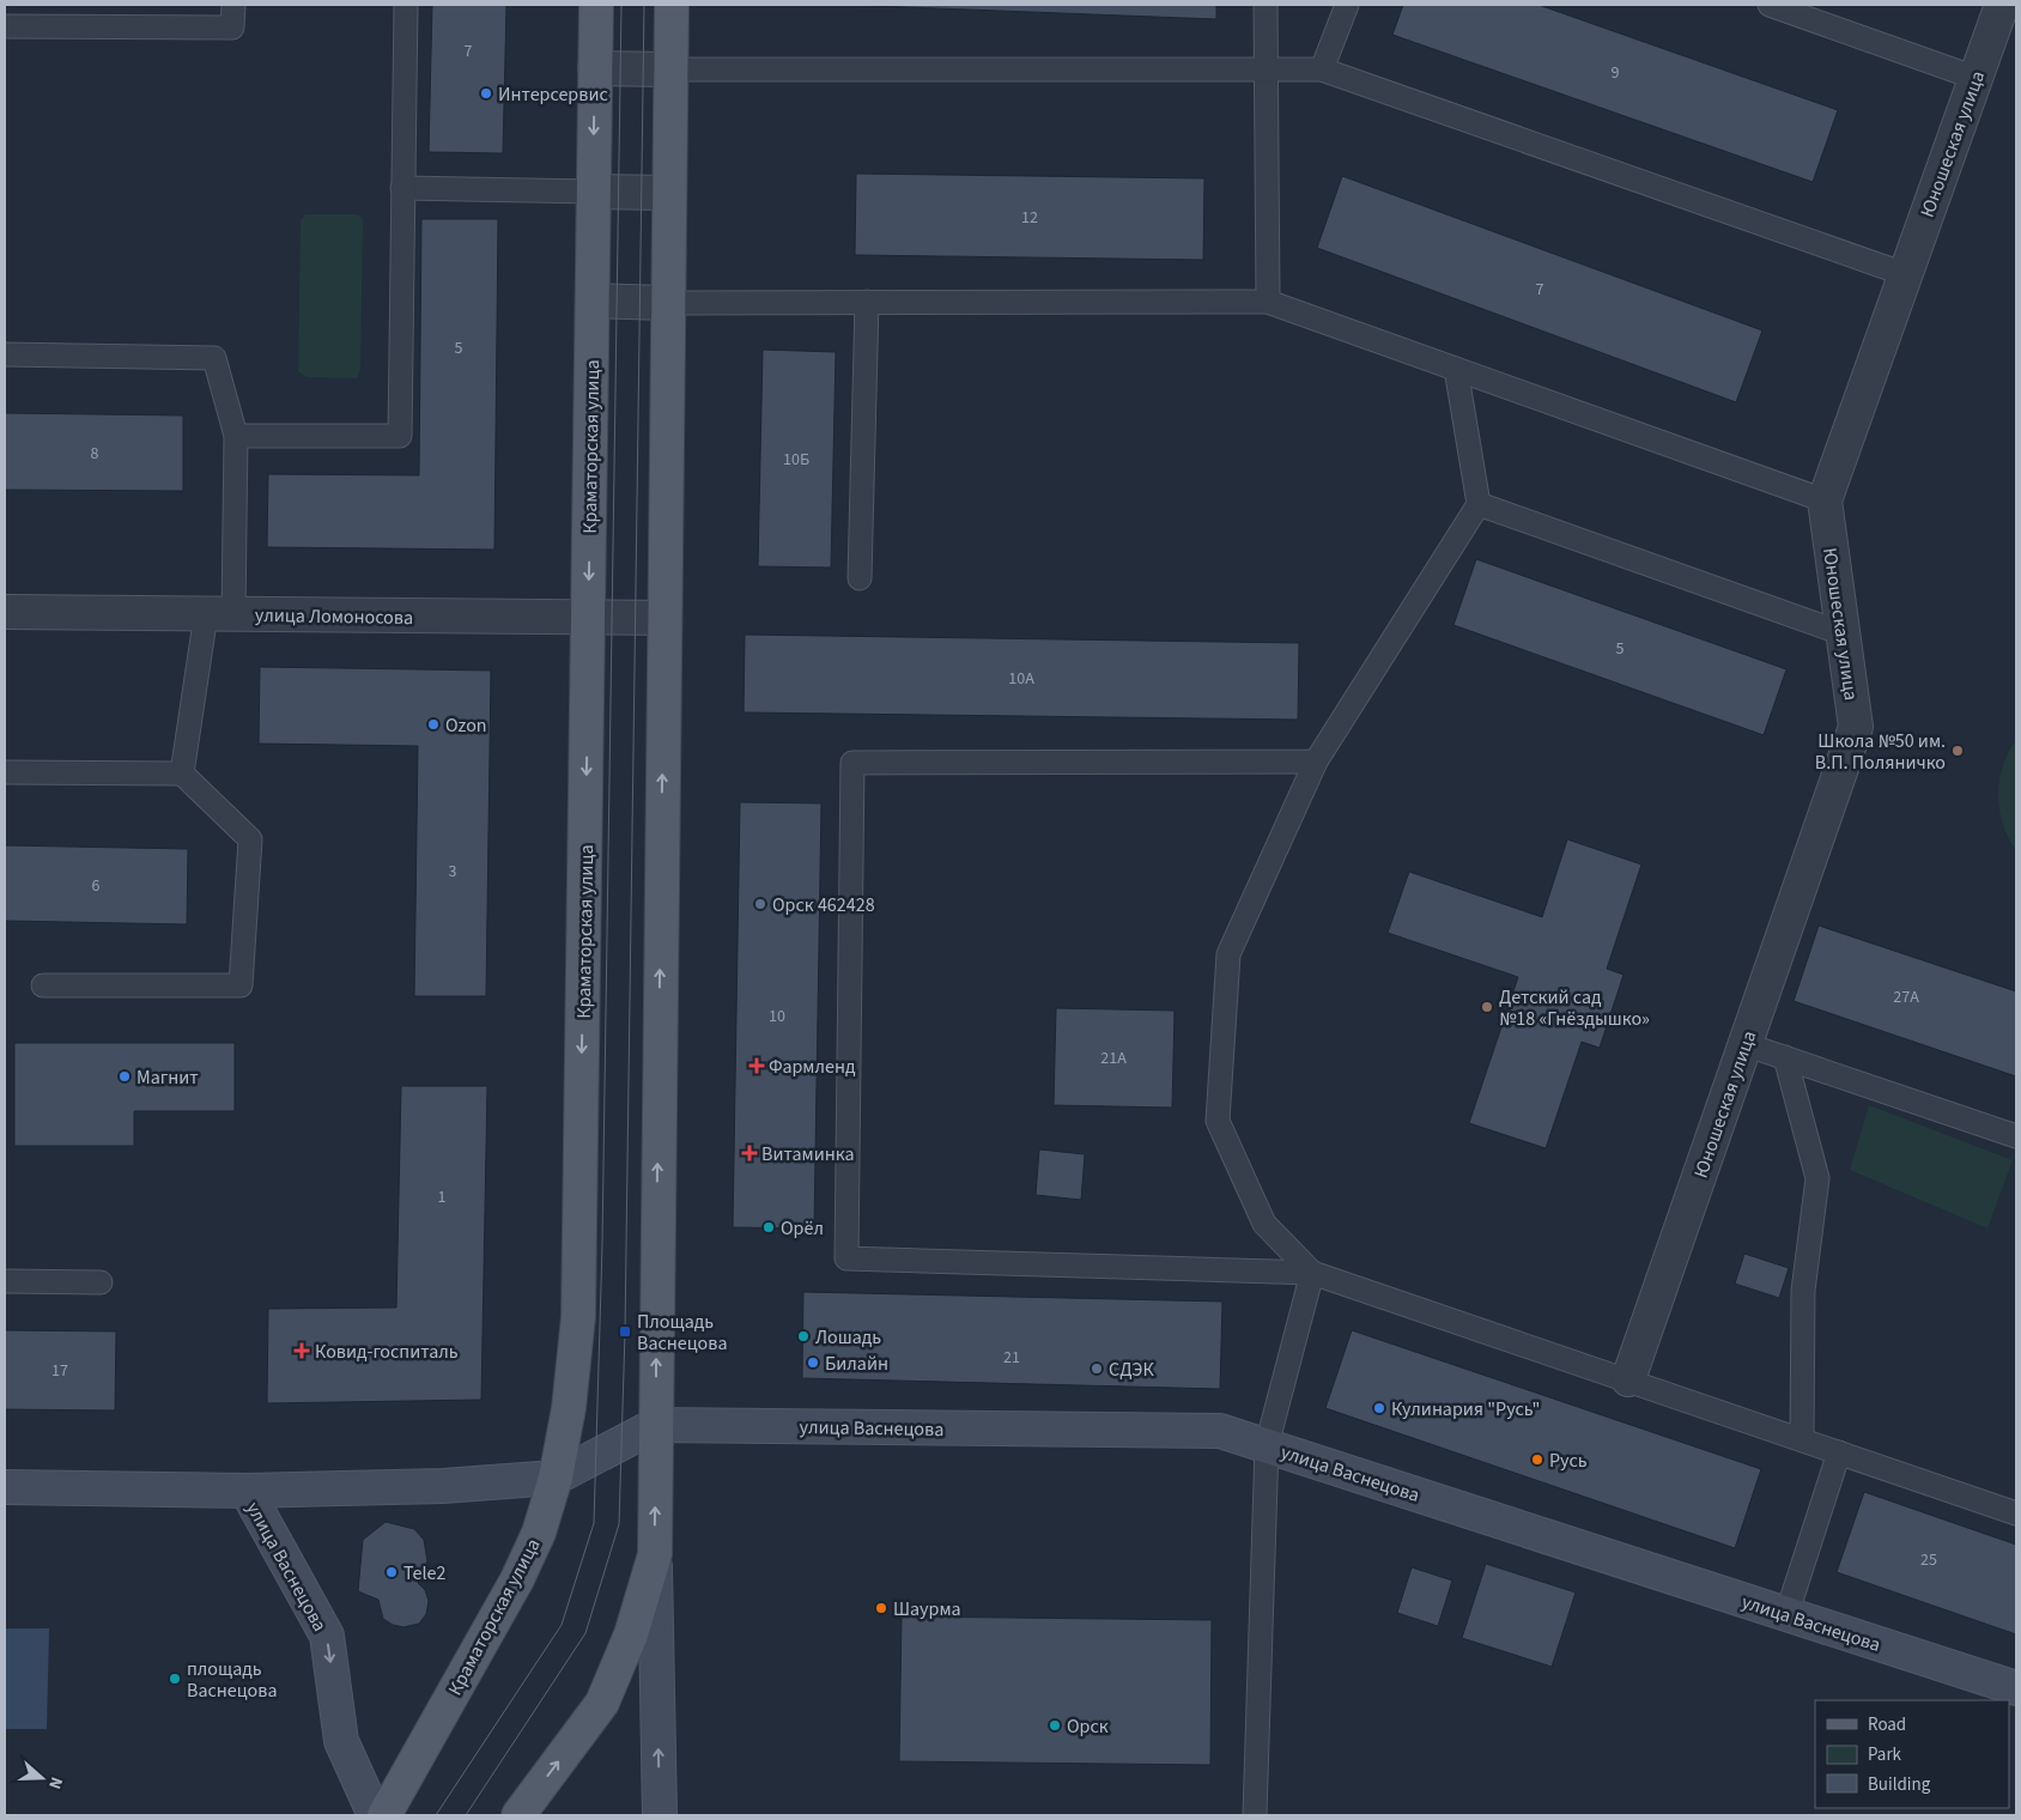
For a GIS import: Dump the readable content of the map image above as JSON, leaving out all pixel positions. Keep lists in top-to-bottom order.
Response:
{
  "streets": {
    "main road": ["Краматорская улица"],
    "street": ["Юношеская улица", "улица Ломоносова", "улица Васнецова"]
  },
  "crossings": [
    ["Краматорская улица", "улица Ломоносова"],
    ["Краматорская улица", "улица Васнецова"]
  ],
  "places": {
    "other": [
      "Интерсервис",
      "Ozon",
      "Школа №50 им. В.П. Поляничко",
      "Орск 462428",
      "Детский сад №18 «Гнёздышко»",
      "Магнит",
      "Орёл",
      "Лошадь",
      "Билайн",
      "СДЭК",
      "Кулинария \"Русь\"",
      "Русь",
      "Tele2",
      "Шаурма",
      "площадь Васнецова",
      "Орск"
    ],
    "health": ["Фармленд", "Витаминка", "Ковид-госпиталь"],
    "transit": ["Площадь Васнецова"]
  },
  "house_numbers": [
    "7",
    "9",
    "12",
    "7",
    "5",
    "8",
    "10Б",
    "5",
    "10А",
    "3",
    "6",
    "27А",
    "10",
    "21А",
    "1",
    "21",
    "17",
    "25"
  ],
  "legend": ["Road", "Park", "Building"],
  "north": "right"
}
